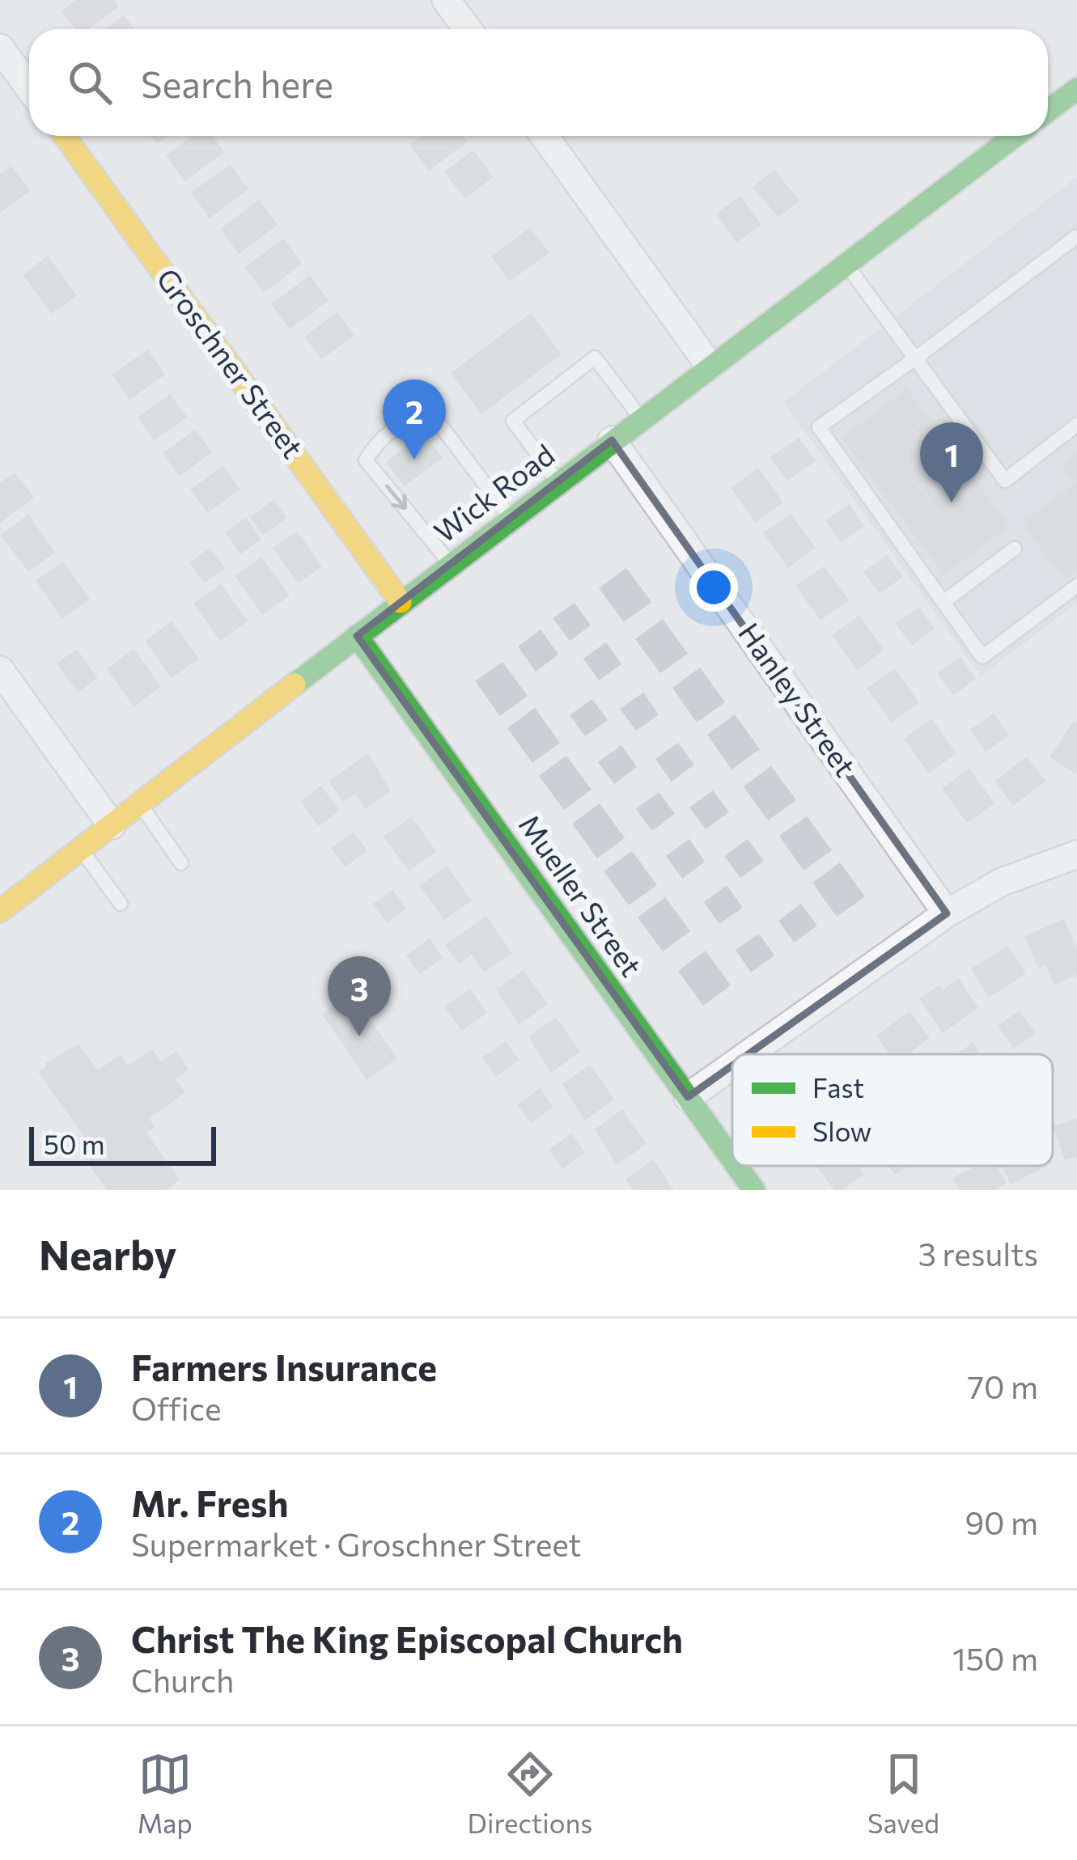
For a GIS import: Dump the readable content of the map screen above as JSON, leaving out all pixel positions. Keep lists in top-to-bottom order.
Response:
{
  "streets": {
    "street": [
      "Groschner Street",
      "Wick Road",
      "Hanley Street",
      "Mueller Street"
    ]
  },
  "crossings": [
    ["Groschner Street", "Wick Road"],
    ["Wick Road", "Hanley Street"],
    ["Wick Road", "Mueller Street"]
  ],
  "legend": ["Fast", "Slow"],
  "scale_bar": "50 m",
  "page": {
    "search": "Search here",
    "pins": ["2", "1", "3"],
    "scale": "50 m",
    "heading": ["Nearby", "3 results"],
    "list": [
      {
        "mark": "1",
        "name": "Farmers Insurance",
        "note": "Office",
        "value": "70 m"
      },
      {
        "mark": "2",
        "name": "Mr. Fresh",
        "note": "Supermarket · Groschner Street",
        "value": "90 m"
      },
      {
        "mark": "3",
        "name": "Christ The King Episcopal Church",
        "note": "Church",
        "value": "150 m"
      }
    ],
    "nav": ["Map", "Directions", "Saved"]
  }
}
